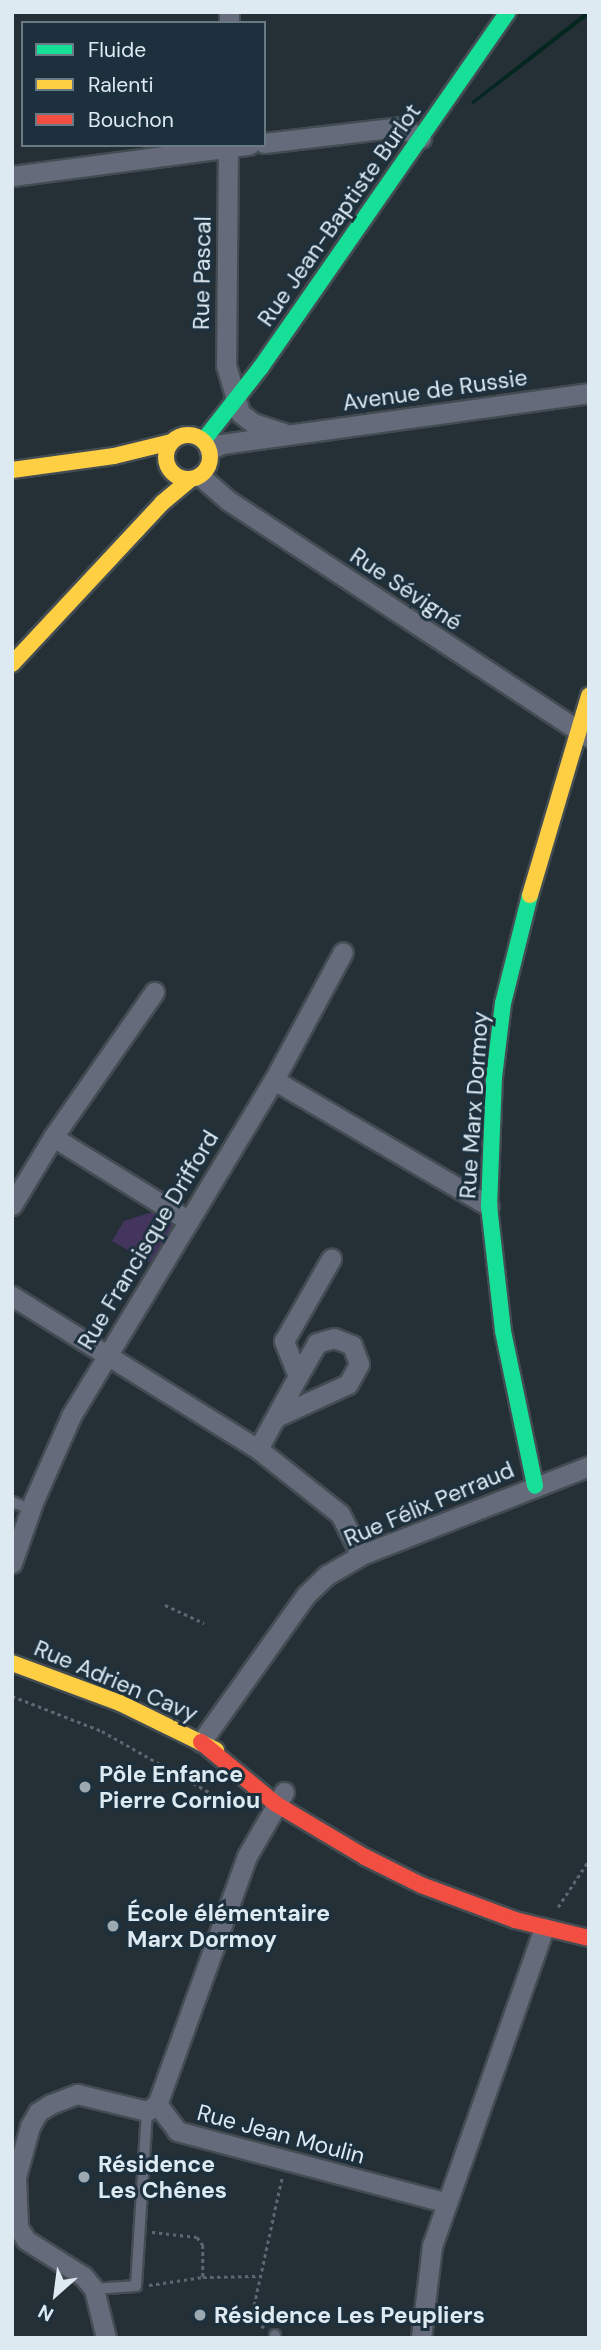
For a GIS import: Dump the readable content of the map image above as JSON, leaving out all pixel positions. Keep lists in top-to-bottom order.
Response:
{
  "streets": {
    "street": [
      "Rue Jean-Baptiste Burlot",
      "Rue Pascal",
      "Avenue de Russie",
      "Rue Sévigné",
      "Rue Marx Dormoy",
      "Rue Francisque Drifford",
      "Rue Félix Perraud",
      "Rue Adrien Cavy",
      "Rue Jean Moulin"
    ]
  },
  "crossings": [
    ["Rue Jean-Baptiste Burlot", "Rue Pascal"],
    ["Rue Jean-Baptiste Burlot", "Avenue de Russie"],
    ["Rue Jean-Baptiste Burlot", "Rue Sévigné"],
    ["Rue Pascal", "Avenue de Russie"],
    ["Avenue de Russie", "Rue Sévigné"],
    ["Rue Sévigné", "Rue Marx Dormoy"],
    ["Rue Marx Dormoy", "Rue Félix Perraud"],
    ["Rue Félix Perraud", "Rue Adrien Cavy"]
  ],
  "places": [
    "Pôle Enfance Pierre Corniou",
    "École élémentaire Marx Dormoy",
    "Résidence Les Chênes",
    "Résidence Les Peupliers"
  ],
  "legend": ["Fluide", "Ralenti", "Bouchon"],
  "north": "bottom left"
}
